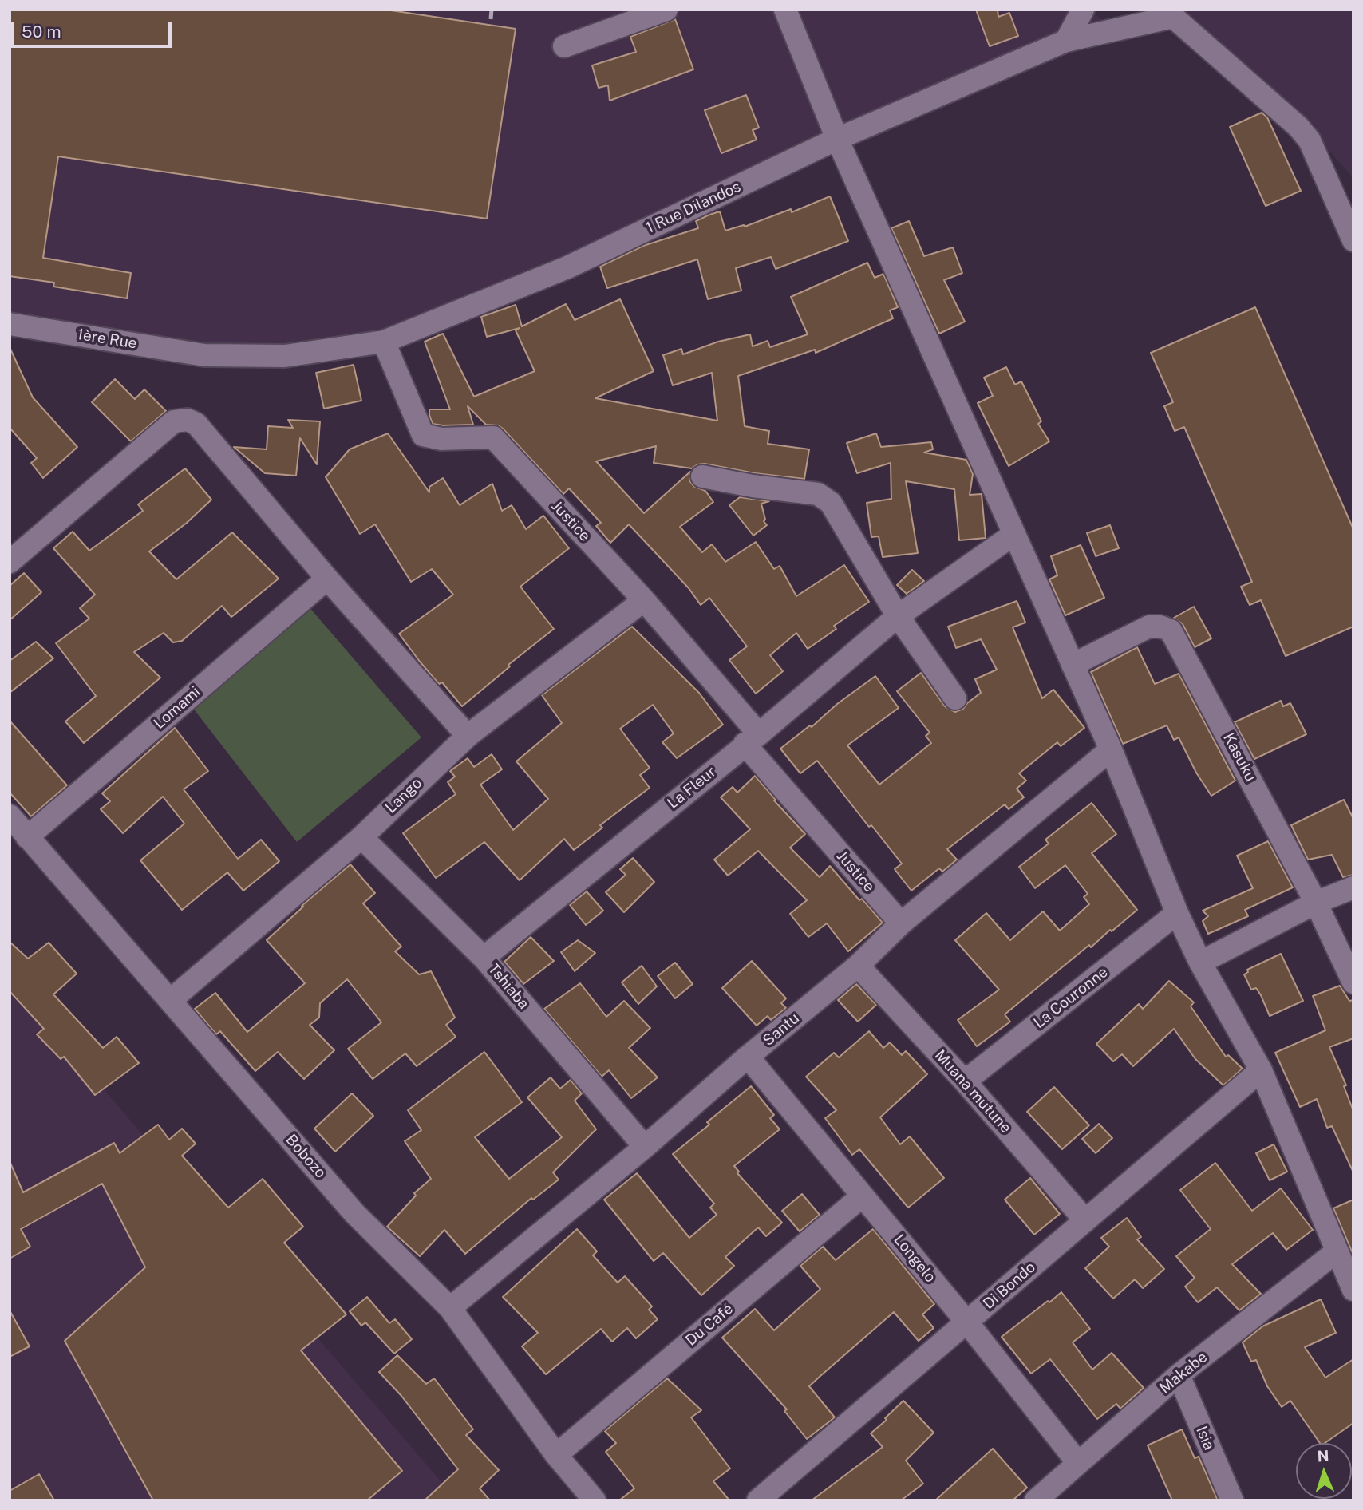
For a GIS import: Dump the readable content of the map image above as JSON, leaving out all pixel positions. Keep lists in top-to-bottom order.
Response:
{
  "streets": {
    "street": [
      "1 Rue Dilandos",
      "1ère Rue",
      "Justice",
      "Lomami",
      "Kasuku",
      "La Fleur",
      "Lango",
      "Tshiaba",
      "La Couronne",
      "Santu",
      "Muana mutune",
      "Bobozo",
      "Longelo",
      "Di Bondo",
      "Du Café",
      "Makabe",
      "Isia"
    ]
  },
  "crossings": [
    ["1 Rue Dilandos", "1ère Rue"],
    ["1 Rue Dilandos", "Justice"],
    ["Justice", "La Fleur"],
    ["Justice", "Lango"],
    ["Justice", "Santu"],
    ["Lomami", "Bobozo"],
    ["La Fleur", "Tshiaba"],
    ["Lango", "Tshiaba"],
    ["Lango", "Bobozo"],
    ["Tshiaba", "Santu"],
    ["La Couronne", "Muana mutune"],
    ["Santu", "Muana mutune"],
    ["Santu", "Bobozo"],
    ["Santu", "Longelo"],
    ["Muana mutune", "Di Bondo"],
    ["Bobozo", "Du Café"],
    ["Longelo", "Di Bondo"],
    ["Longelo", "Du Café"],
    ["Longelo", "Makabe"],
    ["Makabe", "Isia"]
  ],
  "scale_bar": "50 m",
  "north": "top"
}
